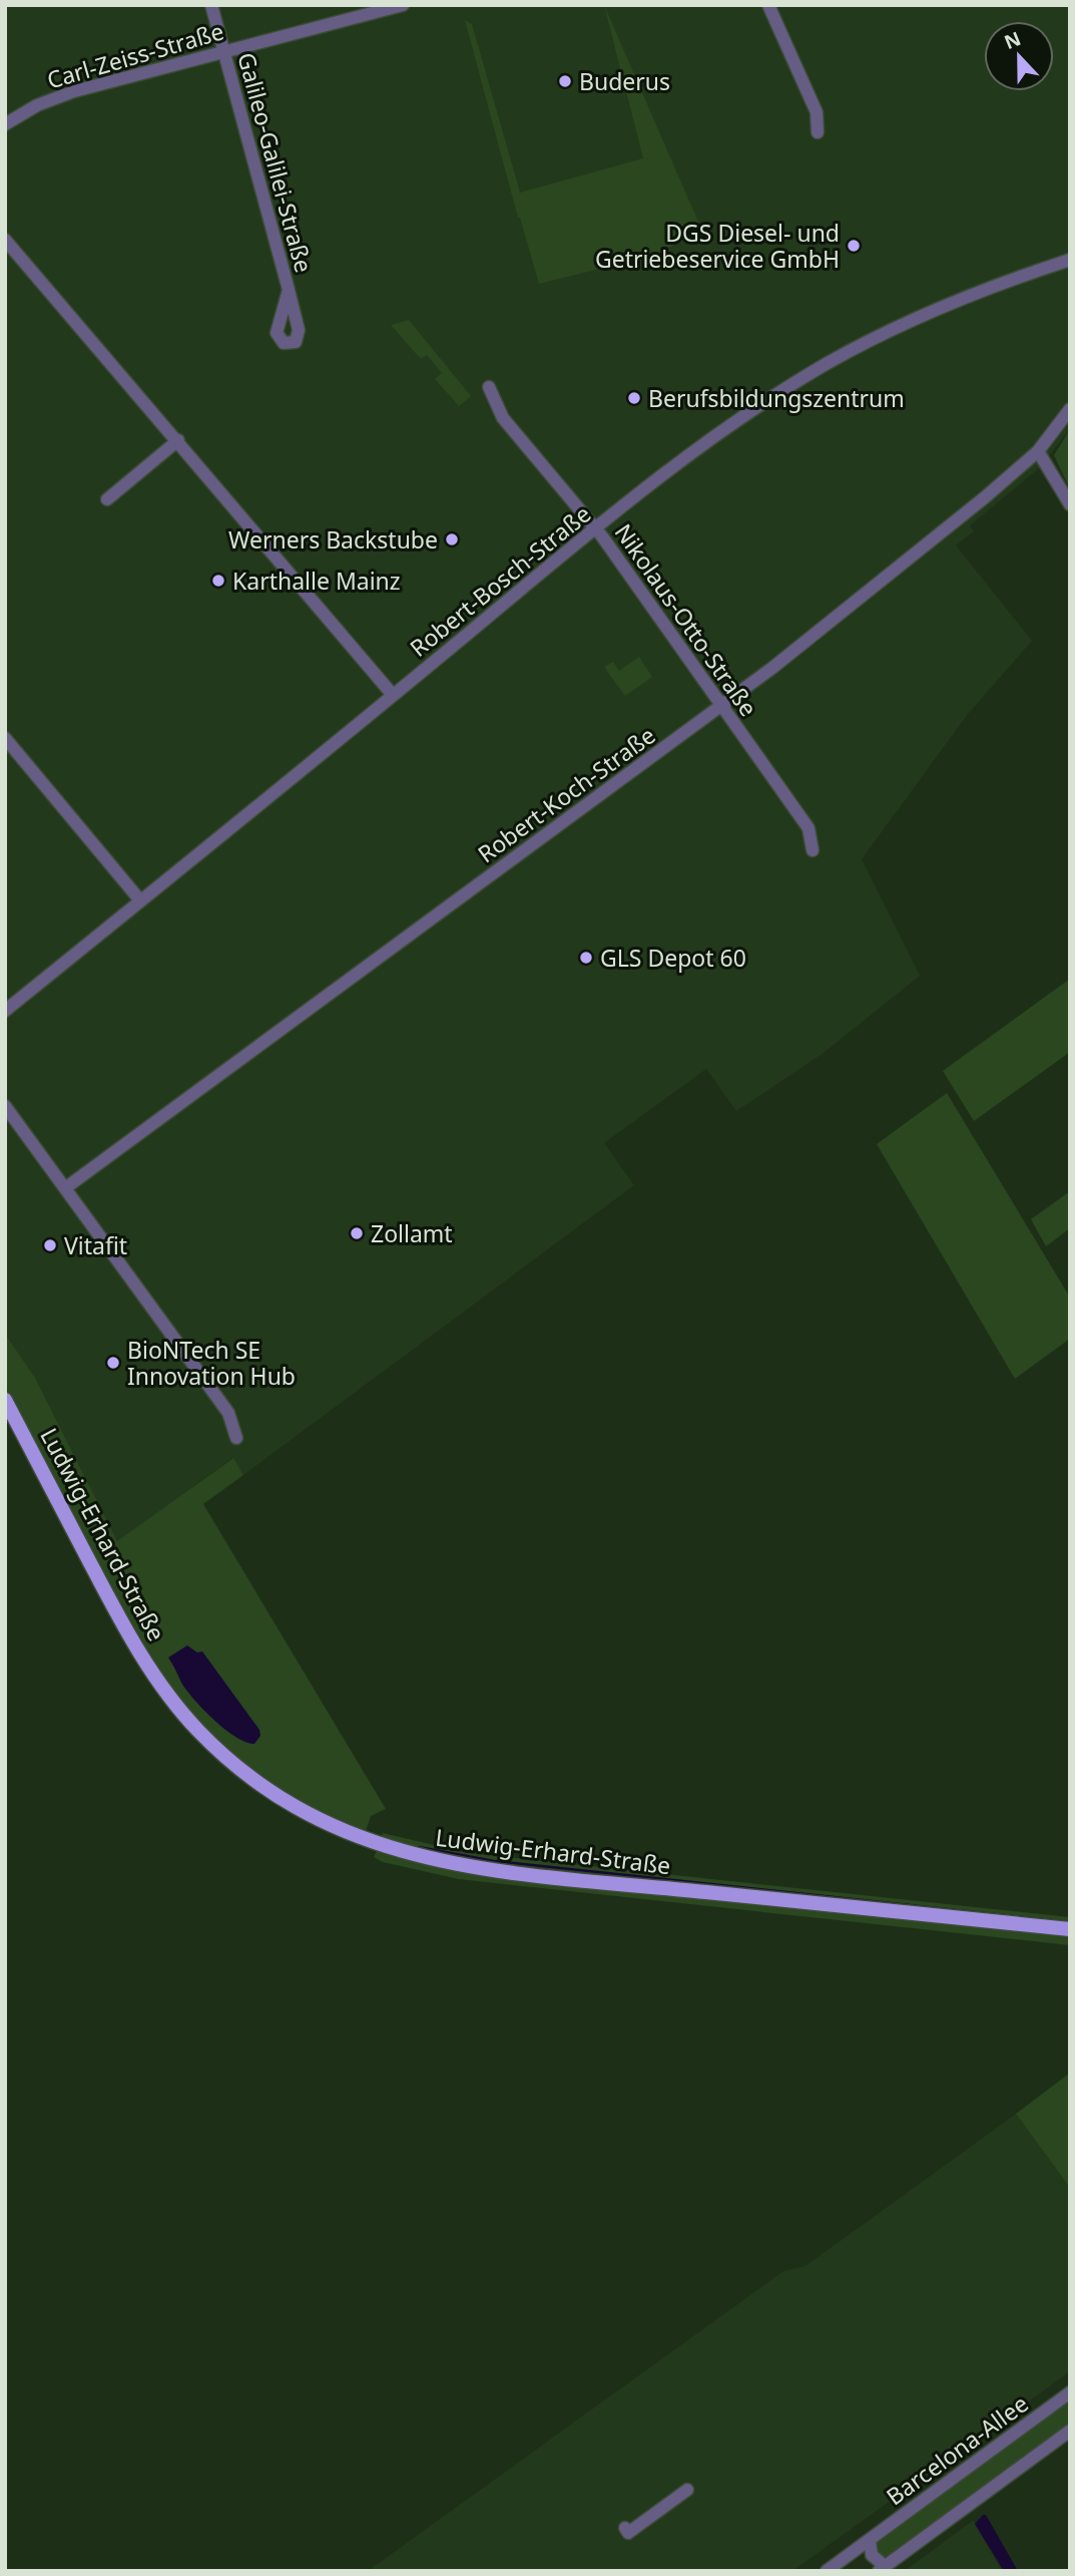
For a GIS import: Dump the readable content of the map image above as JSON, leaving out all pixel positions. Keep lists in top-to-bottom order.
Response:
{
  "streets": {
    "main road": ["Ludwig-Erhard-Straße"],
    "street": [
      "Carl-Zeiss-Straße",
      "Galileo-Galilei-Straße",
      "Robert-Bosch-Straße",
      "Nikolaus-Otto-Straße",
      "Robert-Koch-Straße",
      "Barcelona-Allee"
    ]
  },
  "crossings": [
    ["Carl-Zeiss-Straße", "Galileo-Galilei-Straße"],
    ["Robert-Bosch-Straße", "Nikolaus-Otto-Straße"],
    ["Nikolaus-Otto-Straße", "Robert-Koch-Straße"]
  ],
  "places": [
    "Buderus",
    "DGS Diesel- und Getriebeservice GmbH",
    "Berufsbildungszentrum",
    "Werners Backstube",
    "Karthalle Mainz",
    "GLS Depot 60",
    "Zollamt",
    "Vitafit",
    "BioNTech SE Innovation Hub"
  ],
  "north": "top"
}
